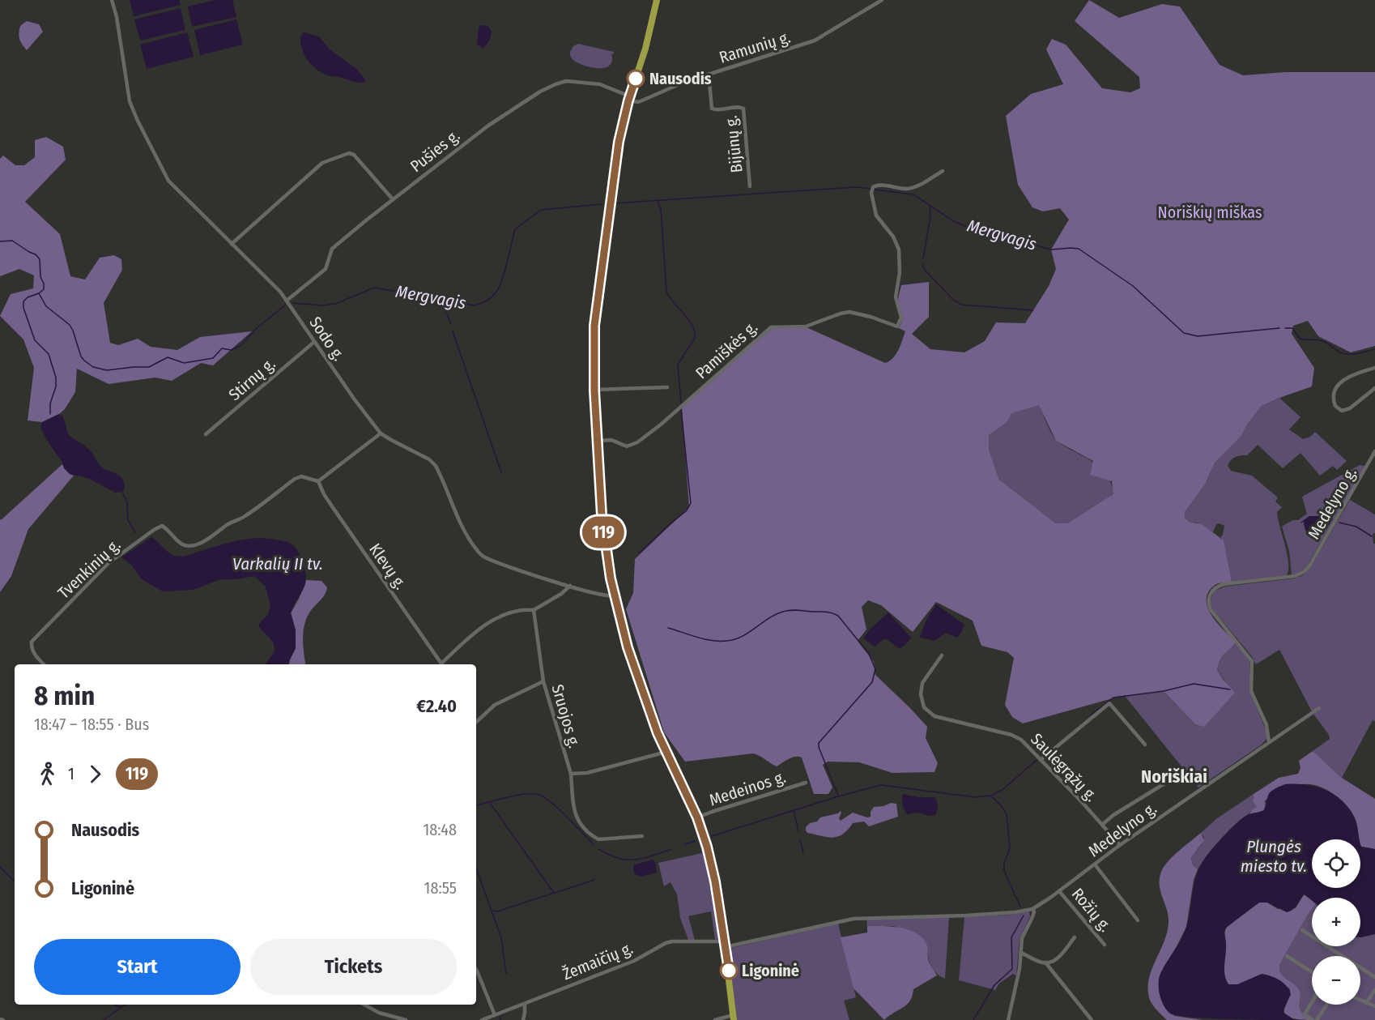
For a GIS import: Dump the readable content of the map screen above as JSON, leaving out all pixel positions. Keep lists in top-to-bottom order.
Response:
{
  "streets": {
    "street": [
      "Ramunių g.",
      "Bijūnų g.",
      "Pušies g.",
      "Sodo g.",
      "Pamiškės g.",
      "Stirnų g.",
      "Medelyno g.",
      "Klevų g.",
      "Tvenkinių g.",
      "Sruojos g.",
      "Saulėgrąžų g.",
      "Medeinos g.",
      "Rožių g.",
      "Žemaičių g."
    ]
  },
  "crossings": [
    ["Ramunių g.", "Bijūnų g."],
    ["Ramunių g.", "Pušies g."],
    ["Pušies g.", "Sodo g."],
    ["Sodo g.", "Stirnų g."],
    ["Medelyno g.", "Saulėgrąžų g."],
    ["Medelyno g.", "Rožių g."],
    ["Medelyno g.", "Žemaičių g."],
    ["Klevų g.", "Tvenkinių g."]
  ],
  "districts": ["Noriškiai"],
  "water": ["Mergvagis", "Varkalių II tv.", "Plungės miesto tv."],
  "parks": ["Noriškių miškas"],
  "places": ["Nausodis", "Ligoninė"],
  "lines": ["bus line 119"],
  "page": {
    "on_map": "119",
    "heading": ["8 min", "18:47 – 18:55 · Bus", "€2.40"],
    "legs": ["1", "119"],
    "list": [
      {
        "name": "Nausodis",
        "value": "18:48"
      },
      {
        "name": "Ligoninė",
        "value": "18:55"
      }
    ],
    "map_buttons": ["+", "−"],
    "buttons": ["Start", "Tickets"]
  }
}
